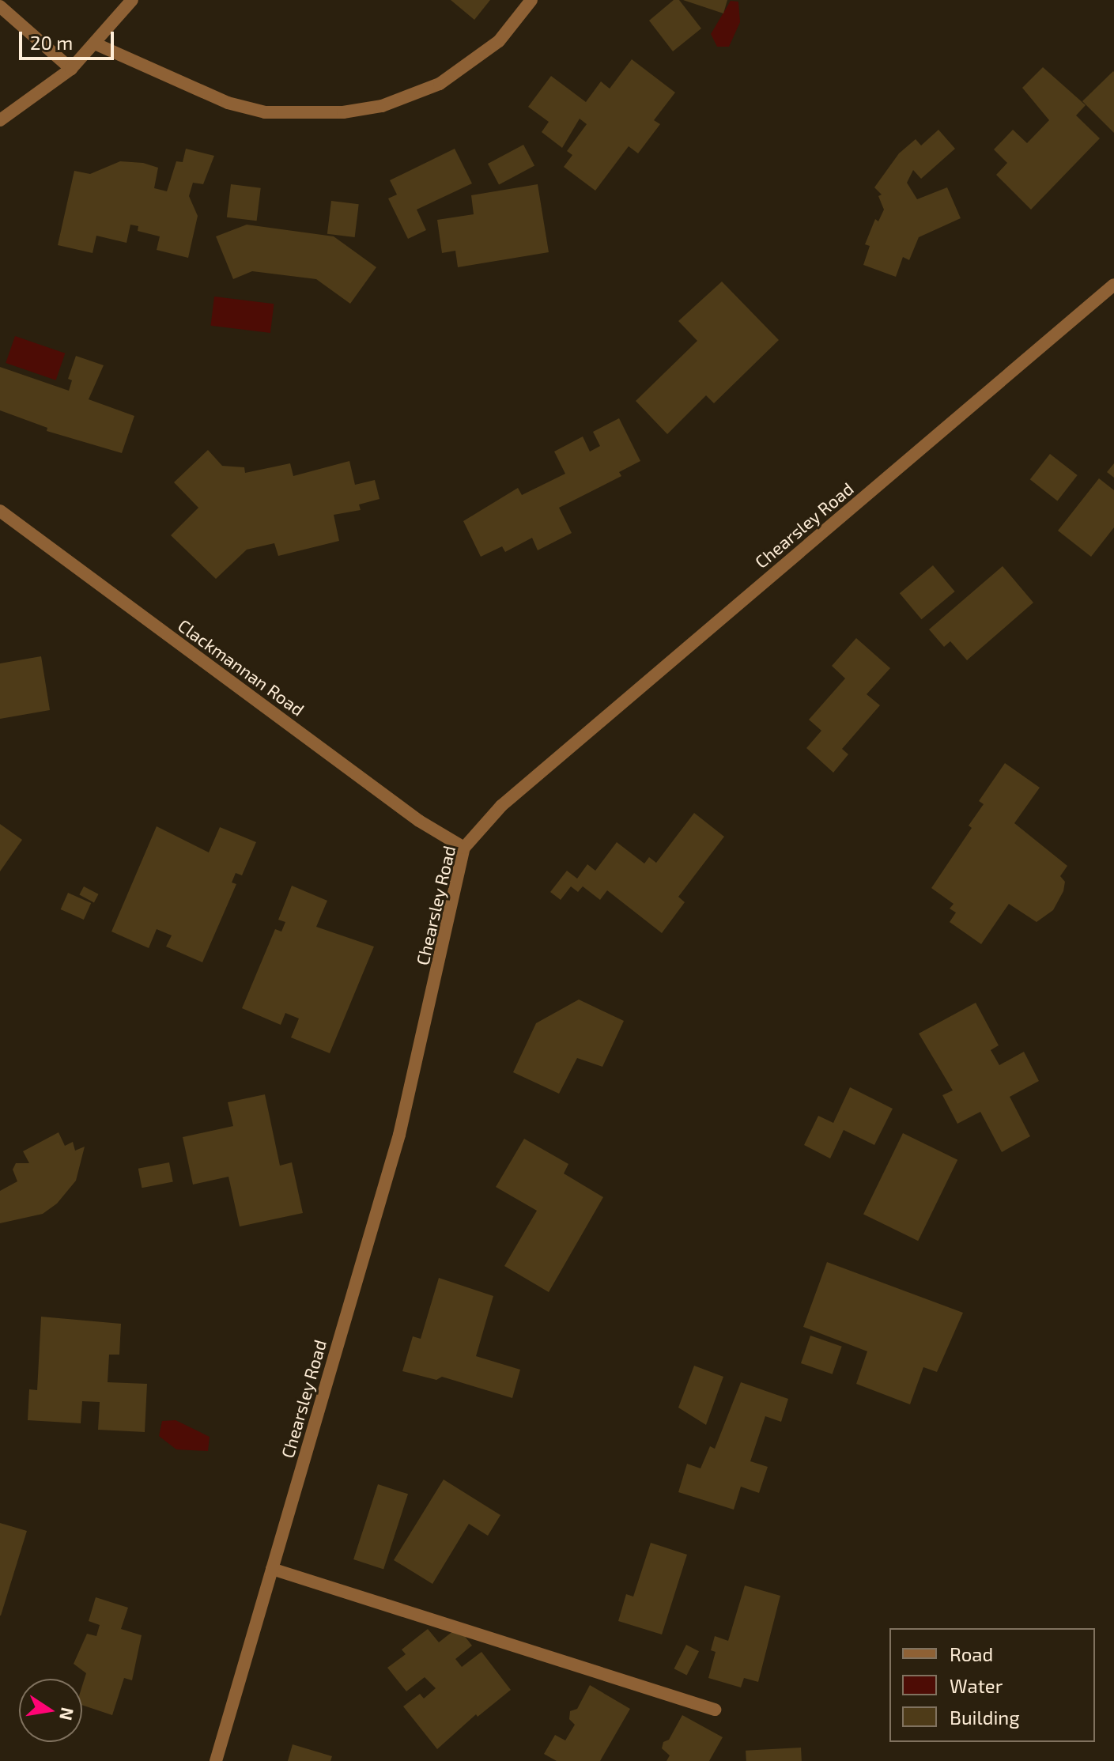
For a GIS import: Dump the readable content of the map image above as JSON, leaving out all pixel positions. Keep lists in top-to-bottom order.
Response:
{
  "streets": {
    "street": ["Chearsley Road", "Clackmannan Road"]
  },
  "crossings": [
    ["Chearsley Road", "Clackmannan Road"]
  ],
  "legend": ["Road", "Water", "Building"],
  "scale_bar": "20 m",
  "north": "right"
}
